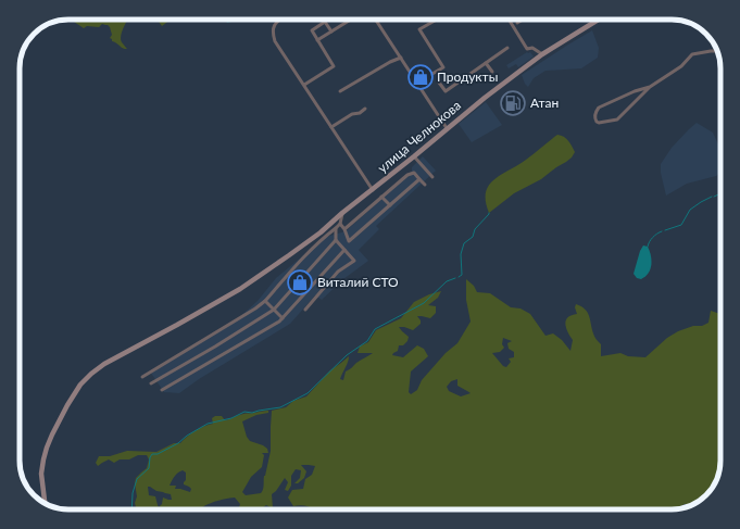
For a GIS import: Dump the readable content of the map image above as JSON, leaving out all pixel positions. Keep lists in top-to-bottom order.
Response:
{
  "streets": {
    "main road": ["улица Челнокова"]
  },
  "places": {
    "shop": ["Продукты", "Виталий СТО"],
    "fuel station": ["Атан"]
  }
}
